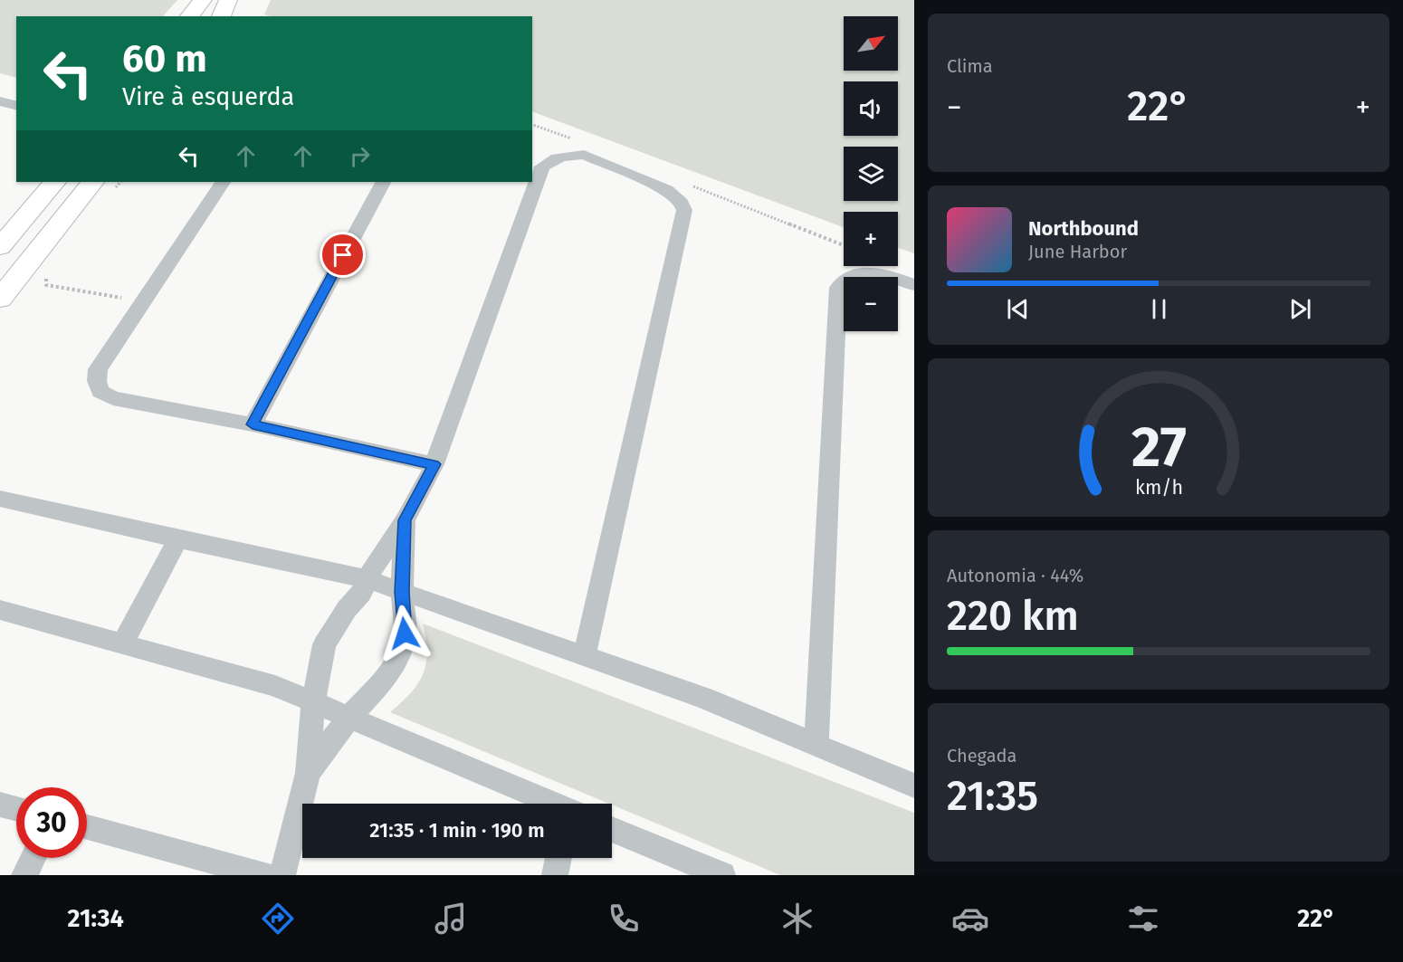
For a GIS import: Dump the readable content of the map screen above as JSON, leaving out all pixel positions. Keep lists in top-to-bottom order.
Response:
{
  "north": "top right",
  "page": {
    "tile": [
      "Clima",
      ["Autonomia · 44%", "220 km"],
      ["Chegada", "21:35"]
    ],
    "map_buttons": ["+", "−"],
    "turn": ["60 m", "Vire à esquerda"],
    "heat": ["−", "22°", "+"],
    "song": ["Northbound", "June Harbor"],
    "limit": "30",
    "trip": "21:35 · 1 min · 190 m",
    "tabs": ["21:34", "22°"],
    "gauge": ["27", "km/h"]
  }
}
